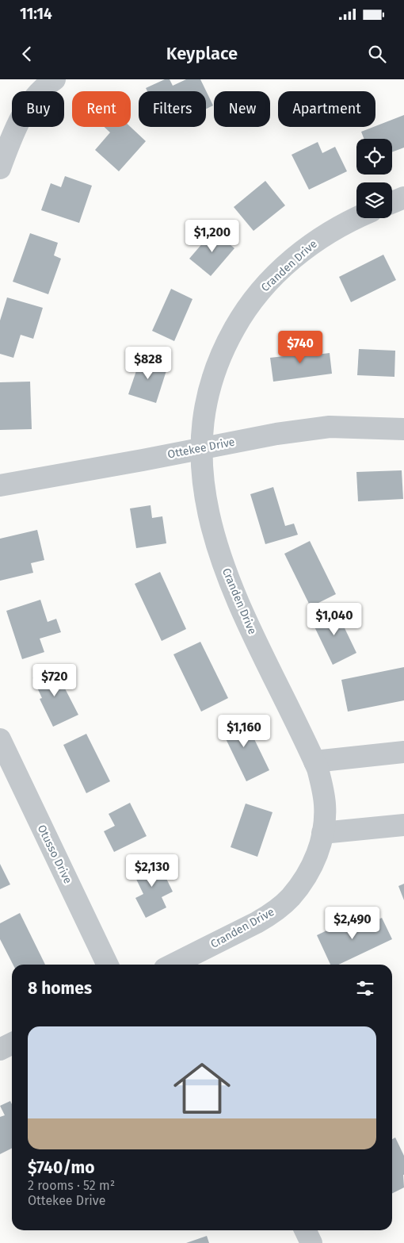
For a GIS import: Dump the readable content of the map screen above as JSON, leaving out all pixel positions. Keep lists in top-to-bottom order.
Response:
{
  "streets": {
    "street": ["Cranden Drive", "Ottekee Drive", "Otusso Drive"]
  },
  "crossings": [
    ["Cranden Drive", "Ottekee Drive"]
  ],
  "page": {
    "status": "11:14",
    "header": "Keyplace",
    "chip": [
      "Buy",
      "Rent",
      "Filters",
      "New",
      "Apartment"
    ],
    "price": [
      "$1,200",
      "$740",
      "$828",
      "$1,040",
      "$720",
      "$1,160",
      "$2,130",
      "$2,490"
    ],
    "heading": "8 homes",
    "list": [
      {
        "name": "$740/mo",
        "note": "2 rooms · 52 m² · Ottekee Drive"
      }
    ]
  }
}
